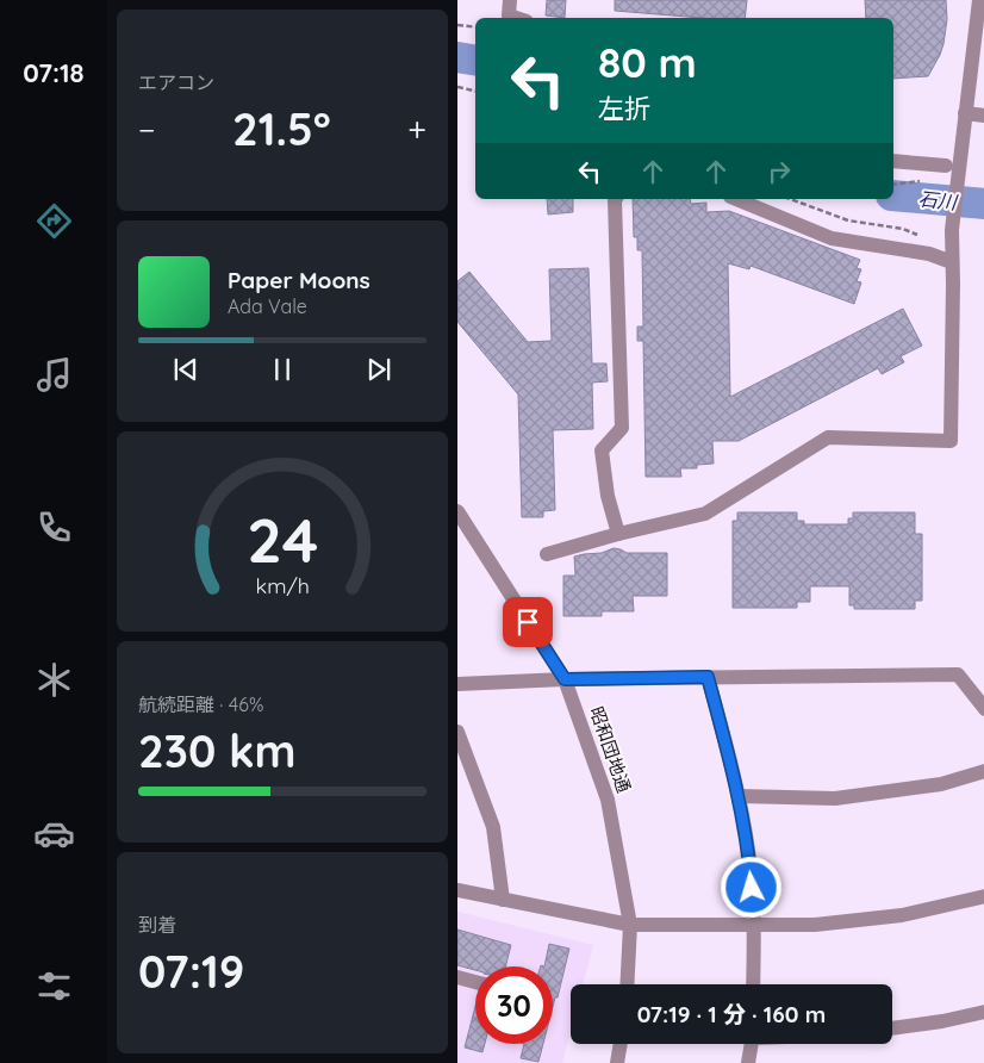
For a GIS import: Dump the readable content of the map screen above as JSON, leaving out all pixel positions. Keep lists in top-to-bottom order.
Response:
{
  "streets": {
    "street": ["昭和団地通"]
  },
  "water": ["石川"],
  "page": {
    "tabs": "07:18",
    "tile": [
      "エアコン",
      ["航続距離 · 46%", "230 km"],
      ["到着", "07:19"]
    ],
    "turn": ["80 m", "左折"],
    "heat": ["−", "21.5°", "+"],
    "song": ["Paper Moons", "Ada Vale"],
    "limit": "30",
    "trip": "07:19 · 1 分 · 160 m",
    "gauge": ["24", "km/h"]
  }
}
